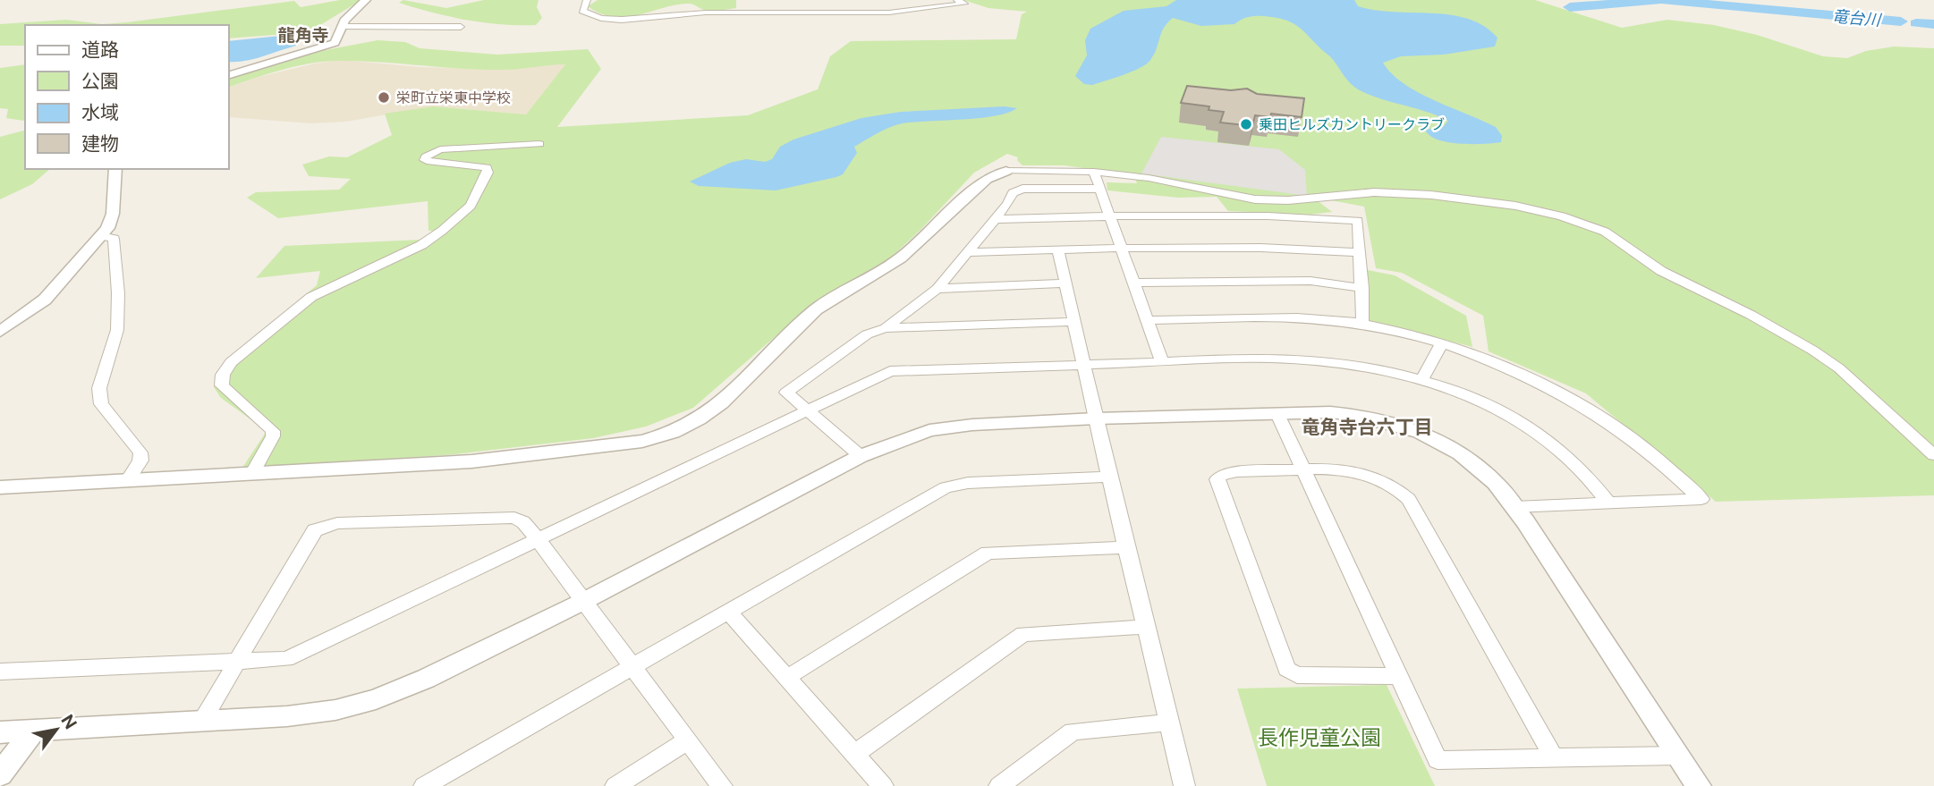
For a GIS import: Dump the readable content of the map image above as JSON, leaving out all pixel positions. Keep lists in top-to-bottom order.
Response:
{
  "districts": ["龍角寺", "竜角寺台六丁目"],
  "water": ["竜台川"],
  "parks": ["長作児童公園"],
  "places": ["栄町立栄東中学校", "乗田ヒルズカントリークラブ"],
  "legend": [
    "道路",
    "公園",
    "水域",
    "建物"
  ],
  "north": "top right"
}
